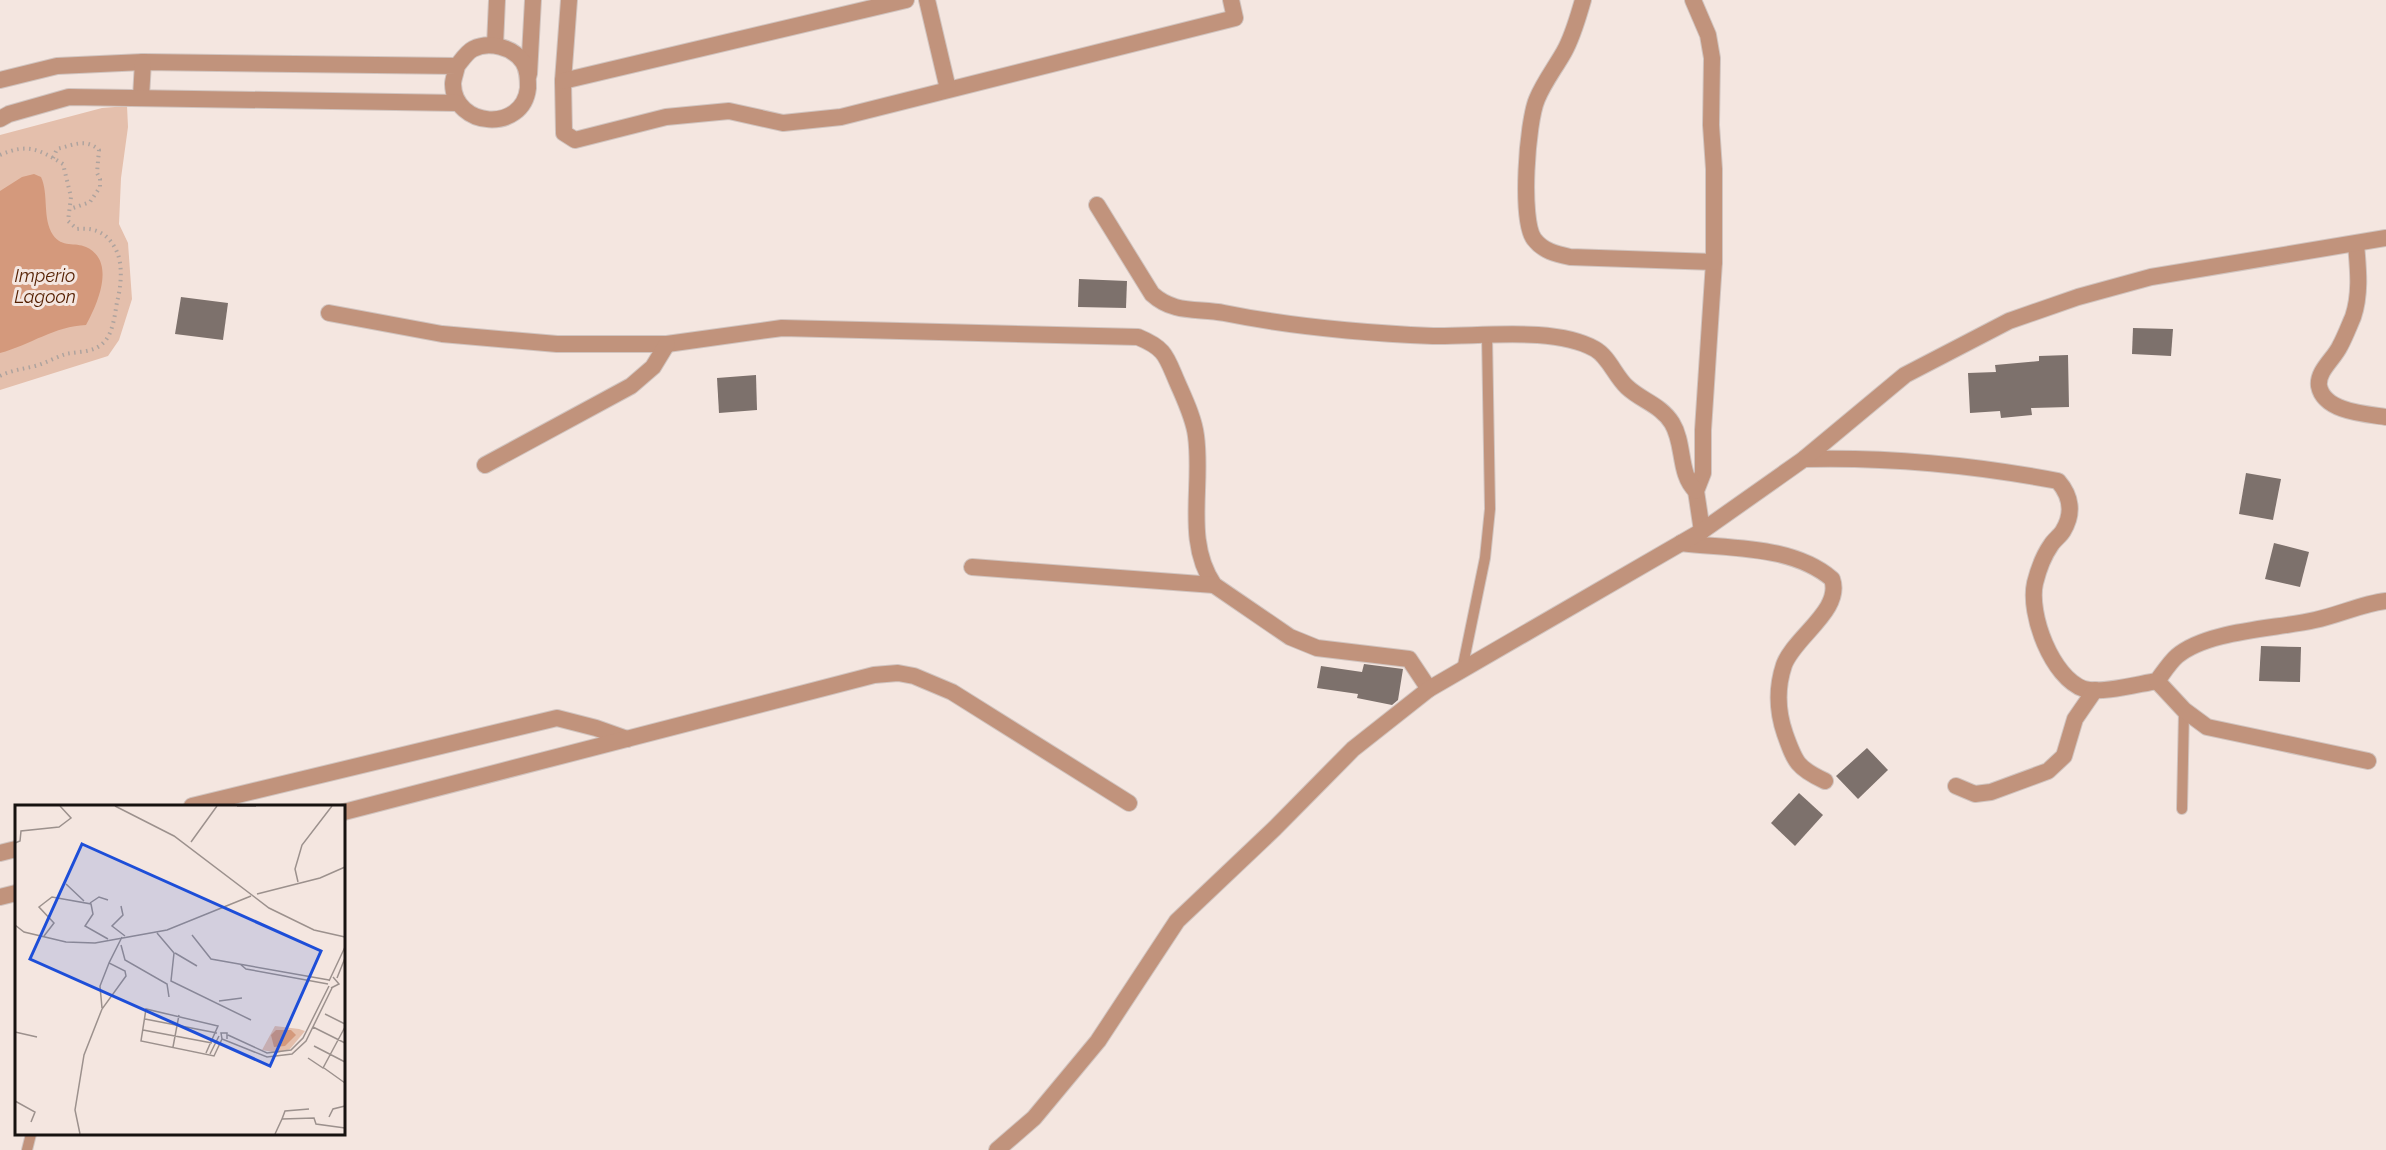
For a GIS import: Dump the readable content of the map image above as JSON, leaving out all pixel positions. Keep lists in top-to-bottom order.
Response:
{
  "water": ["Imperio Lagoon"]
}
